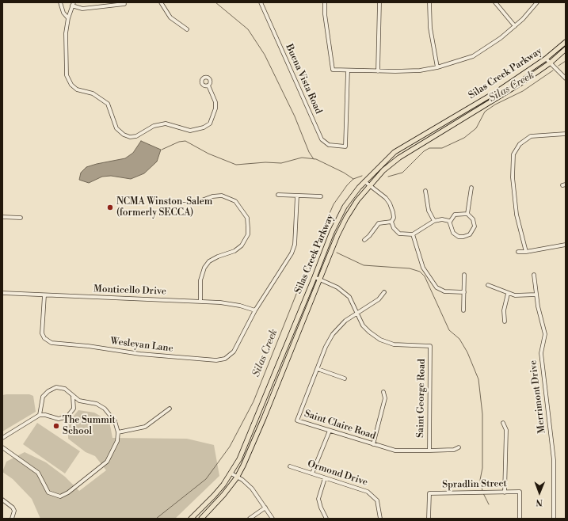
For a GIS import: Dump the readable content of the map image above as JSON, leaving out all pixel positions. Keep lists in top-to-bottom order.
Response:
{
  "streets": {
    "main road": ["Silas Creek Parkway"],
    "street": [
      "Buena Vista Road",
      "Monticello Drive",
      "Wesleyan Lane",
      "Merrimont Drive",
      "Saint George Road",
      "Saint Claire Road",
      "Ormond Drive",
      "Spradlin Street"
    ]
  },
  "crossings": [
    ["Monticello Drive", "Wesleyan Lane"],
    ["Saint George Road", "Saint Claire Road"]
  ],
  "water": ["Silas Creek"],
  "places": ["NCMA Winston-Salem (formerly SECCA)", "The Summit School"],
  "north": "bottom"
}
